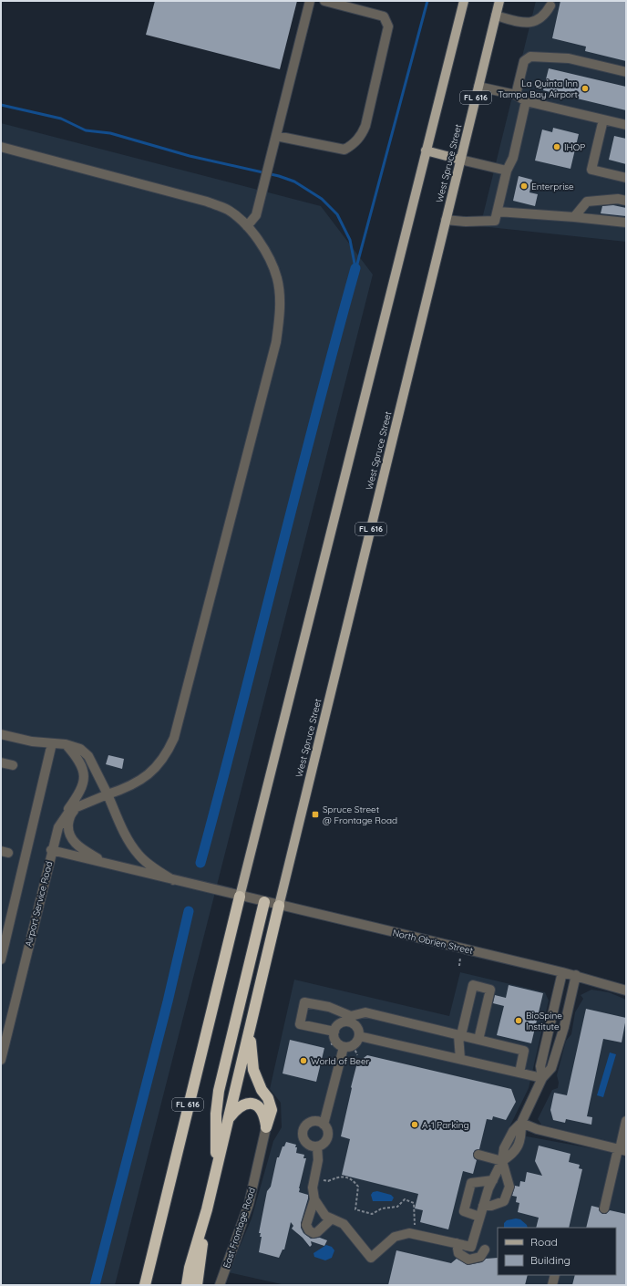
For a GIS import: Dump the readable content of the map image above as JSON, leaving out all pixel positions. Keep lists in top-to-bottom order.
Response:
{
  "streets": {
    "highway": ["FL 616"],
    "main road": ["West Spruce Street"],
    "street": ["Airport Service Road", "North Obrien Street", "East Frontage Road"]
  },
  "crossings": [
    ["FL 616", "West Spruce Street"],
    ["FL 616", "Airport Service Road"],
    ["FL 616", "North Obrien Street"],
    ["West Spruce Street", "North Obrien Street"],
    ["Airport Service Road", "North Obrien Street"]
  ],
  "places": {
    "other": [
      "La Quinta Inn Tampa Bay Airport",
      "IHOP",
      "Enterprise",
      "BioSpine Institute",
      "World of Beer",
      "A-1 Parking"
    ],
    "transit": ["Spruce Street @ Frontage Road"]
  },
  "legend": ["Road", "Building"]
}
